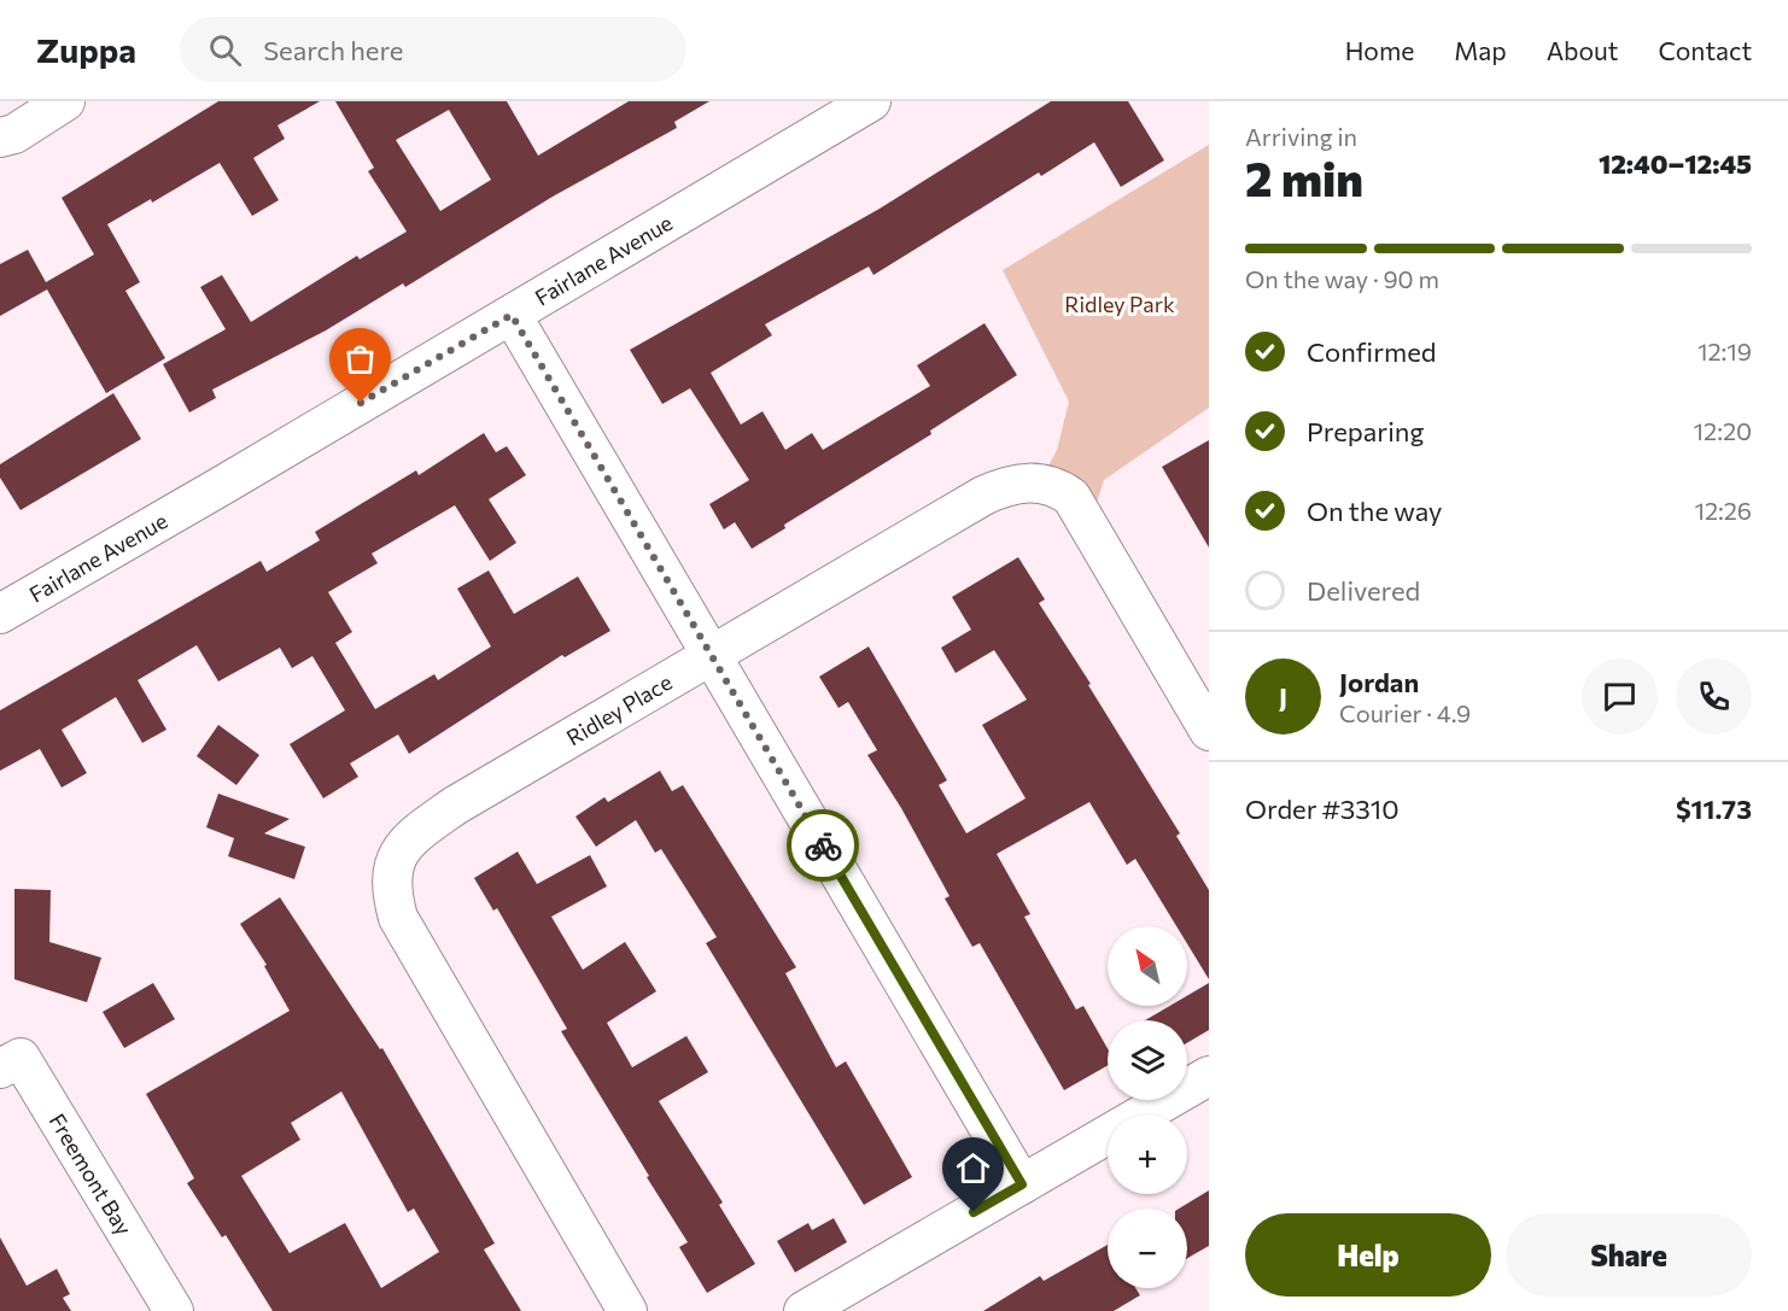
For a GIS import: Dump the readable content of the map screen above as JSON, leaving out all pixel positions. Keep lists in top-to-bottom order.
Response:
{
  "streets": {
    "street": ["Fairlane Avenue", "Ridley Place", "Freemont Bay"]
  },
  "parks": ["Ridley Park"],
  "north": "top left",
  "page": {
    "header": "Zuppa",
    "search": "Search here",
    "nav": [
      "Home",
      "Map",
      "About",
      "Contact"
    ],
    "heading": ["2 min", "Arriving in", "12:40–12:45"],
    "panel": [
      "Jordan",
      "Courier · 4.9",
      "Order #3310",
      "$11.73"
    ],
    "bar": "On the way · 90 m",
    "list": [
      ["Confirmed", "12:19"],
      ["Preparing", "12:20"],
      ["On the way", "12:26"],
      "Delivered"
    ],
    "round": "J",
    "map_buttons": ["+", "−"],
    "buttons": ["Help", "Share"]
  }
}
